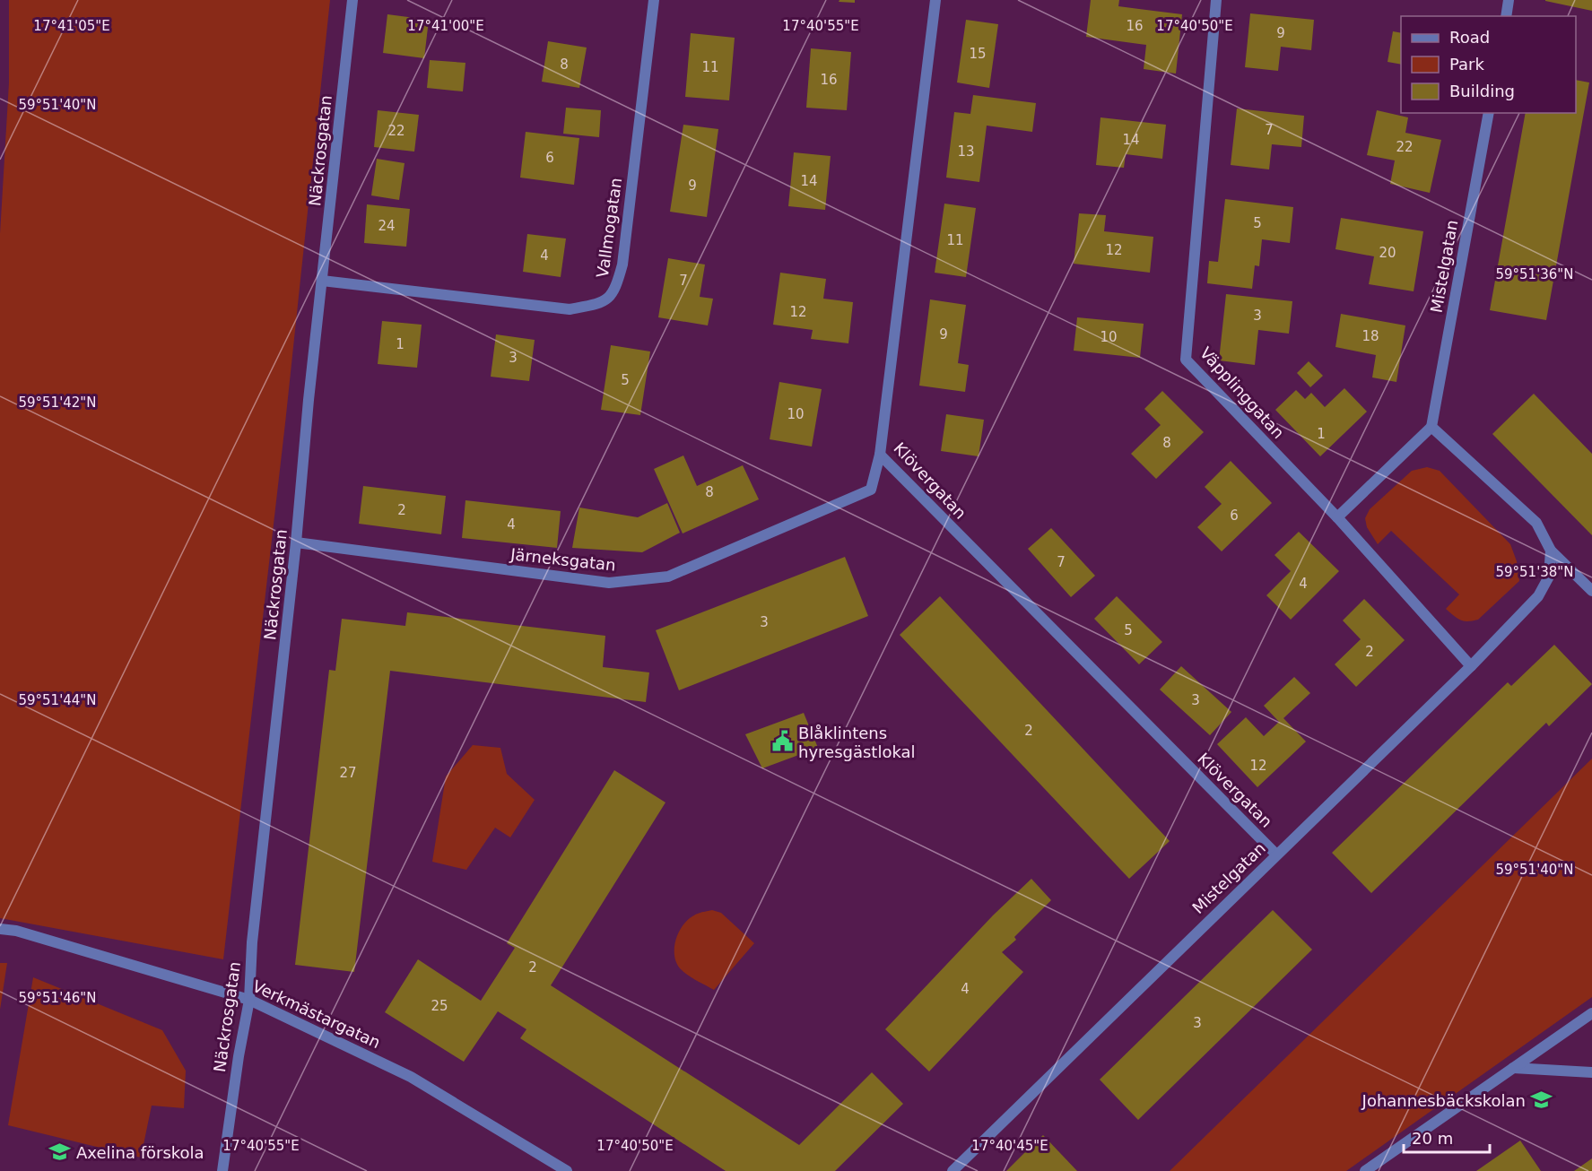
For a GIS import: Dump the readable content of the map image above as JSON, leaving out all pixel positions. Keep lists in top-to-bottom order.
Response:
{
  "streets": {
    "street": [
      "Näckrosgatan",
      "Vallmogatan",
      "Mistelgatan",
      "Väpplinggatan",
      "Klövergatan",
      "Järneksgatan",
      "Verkmästargatan"
    ]
  },
  "crossings": [
    ["Näckrosgatan", "Vallmogatan"],
    ["Näckrosgatan", "Järneksgatan"],
    ["Näckrosgatan", "Verkmästargatan"],
    ["Mistelgatan", "Väpplinggatan"],
    ["Mistelgatan", "Klövergatan"],
    ["Klövergatan", "Järneksgatan"]
  ],
  "places": {
    "public building": ["Blåklintens hyresgästlokal"],
    "school or university": ["Johannesbäckskolan", "Axelina förskola"]
  },
  "house_numbers": [
    "16",
    "9",
    "15",
    "8",
    "11",
    "16",
    "7",
    "22",
    "14",
    "22",
    "13",
    "6",
    "14",
    "9",
    "5",
    "24",
    "11",
    "12",
    "20",
    "4",
    "7",
    "12",
    "3",
    "9",
    "18",
    "10",
    "1",
    "3",
    "5",
    "10",
    "1",
    "8",
    "8",
    "2",
    "6",
    "4",
    "7",
    "4",
    "3",
    "5",
    "2",
    "3",
    "2",
    "12",
    "27",
    "2",
    "4",
    "25",
    "3"
  ],
  "legend": ["Road", "Park", "Building"],
  "scale_bar": "20 m",
  "coordinates": [
    "17°41'05\"E",
    "17°41'00\"E",
    "17°40'55\"E",
    "17°40'50\"E",
    "59°51'40\"N",
    "59°51'36\"N",
    "59°51'42\"N",
    "59°51'38\"N",
    "59°51'44\"N",
    "59°51'46\"N",
    "17°40'45\"E"
  ]
}
